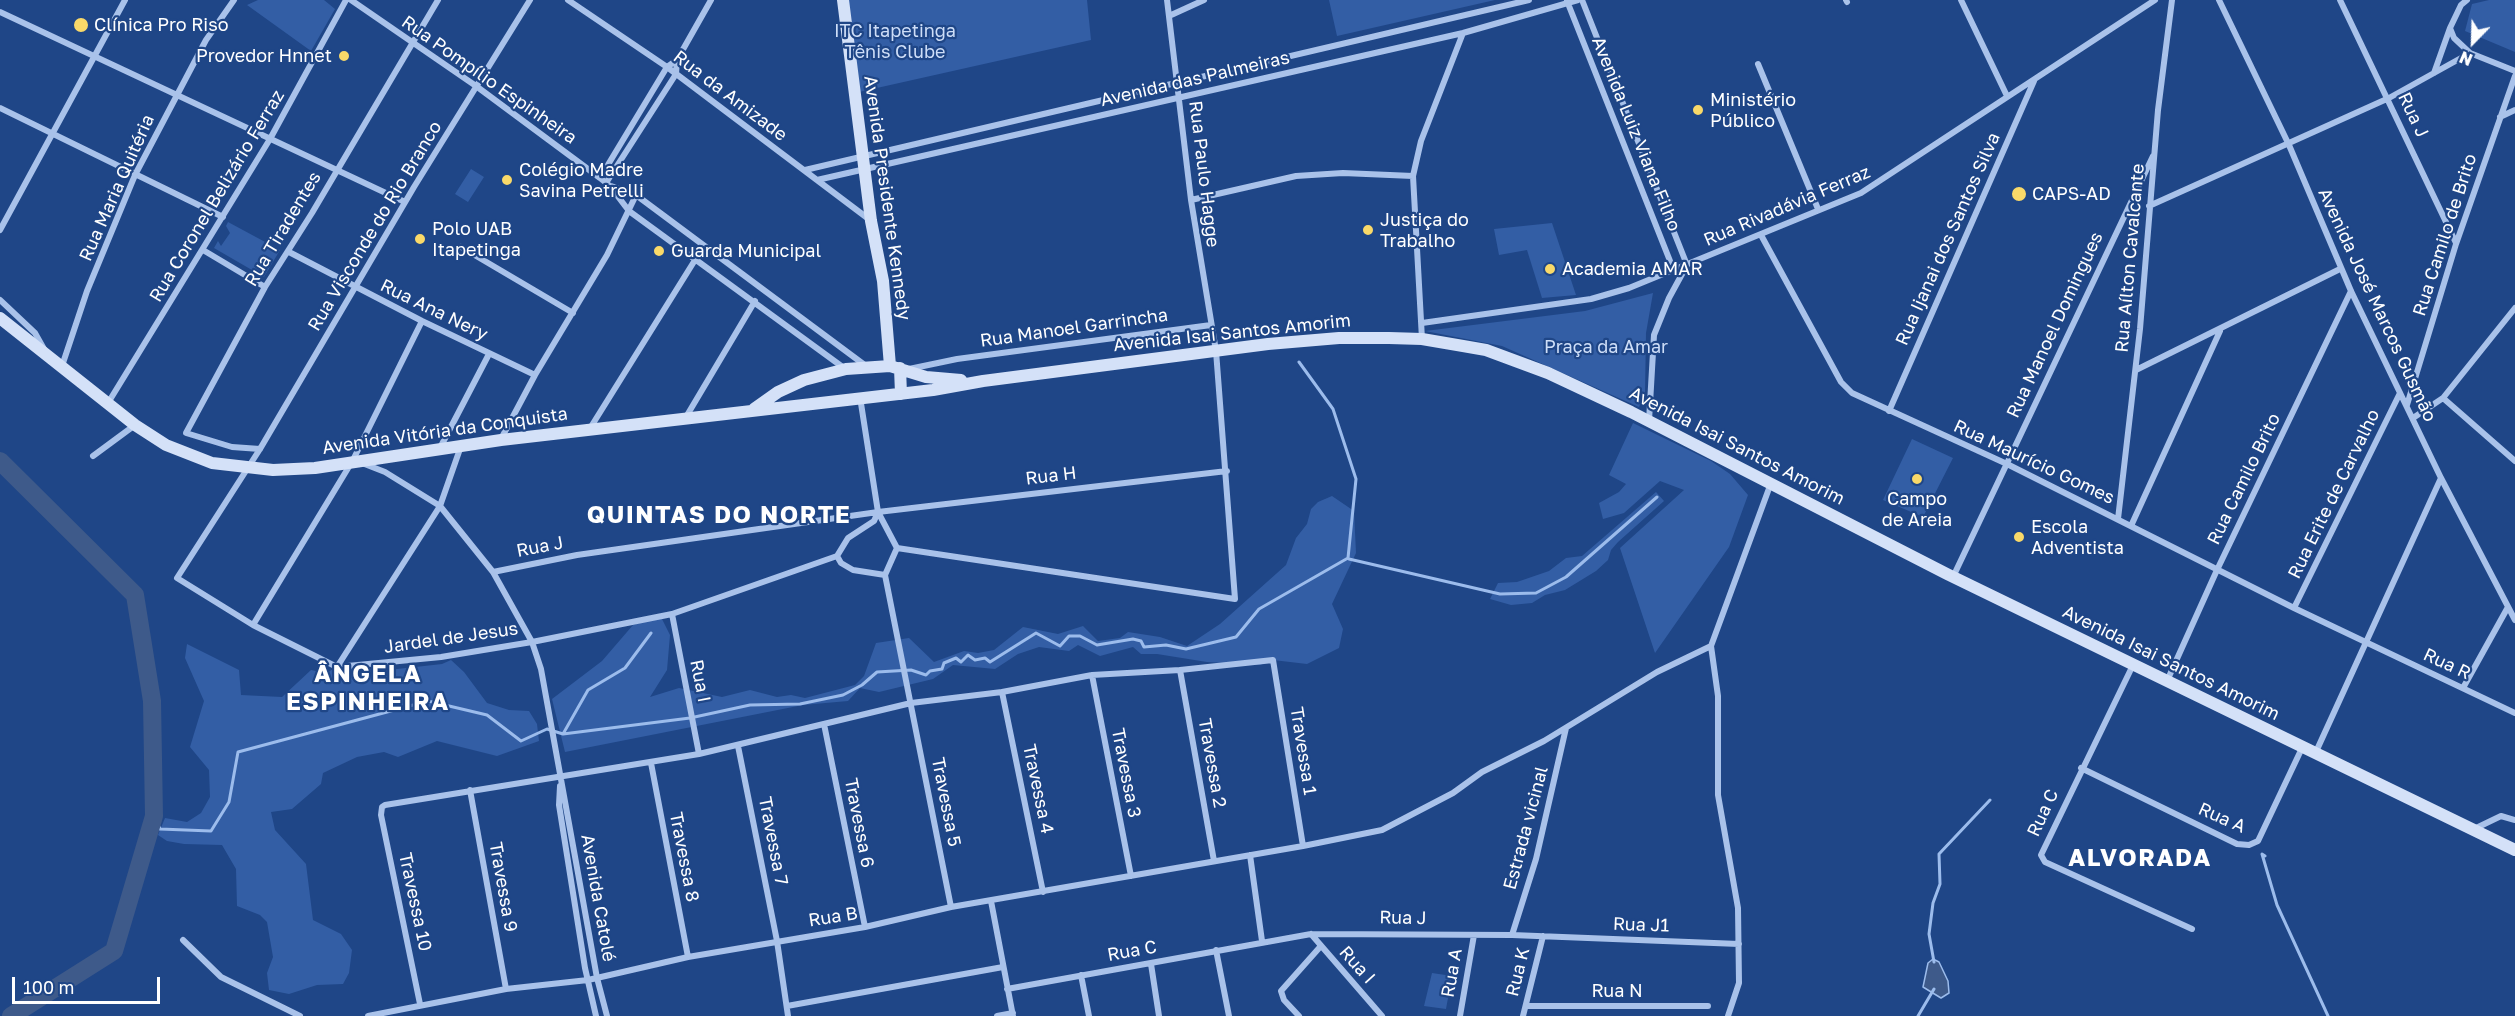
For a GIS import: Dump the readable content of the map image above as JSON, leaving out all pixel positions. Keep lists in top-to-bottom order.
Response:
{
  "streets": {
    "main road": ["Avenida Presidente Kennedy", "Avenida Isai Santos Amorim", "Avenida Vitória da Conquista"],
    "street": [
      "Avenida das Palmeiras",
      "Rua Pompílio Espinheira",
      "Rua da Amizade",
      "Rua J",
      "Avenida Luiz Viana Filho",
      "Rua Paulo Hagge",
      "Rua Maria Quitéria",
      "Rua Coronel Belizário Ferraz",
      "Rua Rivadávia Ferraz",
      "Rua Visconde do Rio Branco",
      "Rua Tiradentes",
      "Rua Camilo de Brito",
      "Rua Ijanai dos Santos Silva",
      "Rua Aílton Cavalcante",
      "Avenida José Marcos Gusmão",
      "Rua Ana Nery",
      "Rua Manoel Domingues",
      "Rua Manoel Garrincha",
      "Rua Maurício Gomes",
      "Rua H",
      "Rua Camilo Brito",
      "Rua Erite de Carvalho",
      "Jardel de Jesus",
      "Rua R",
      "Rua I",
      "Travessa 1",
      "Travessa 2",
      "Travessa 3",
      "Travessa 4",
      "Travessa 5",
      "Rua C",
      "Rua A",
      "Travessa 6",
      "Estrada vicinal",
      "Travessa 7",
      "Travessa 8",
      "Travessa 9",
      "Avenida Catolé",
      "Travessa 10",
      "Rua B",
      "Rua J1",
      "Rua K",
      "Rua N"
    ]
  },
  "crossings": [
    ["Avenida das Palmeiras", "Rua da Amizade"],
    ["Avenida das Palmeiras", "Avenida Luiz Viana Filho"],
    ["Avenida das Palmeiras", "Rua Paulo Hagge"],
    ["Avenida das Palmeiras", "Avenida Presidente Kennedy"],
    ["Rua Pompílio Espinheira", "Rua Visconde do Rio Branco"],
    ["Rua Pompílio Espinheira", "Rua Tiradentes"],
    ["Rua da Amizade", "Avenida Presidente Kennedy"],
    ["Rua J", "Rua Camilo de Brito"],
    ["Rua J", "Rua H"],
    ["Rua J", "Rua I"],
    ["Rua J", "Rua C"],
    ["Rua J", "Rua A"],
    ["Rua J", "Estrada vicinal"],
    ["Rua J", "Avenida Catolé"],
    ["Rua J", "Rua J1"],
    ["Rua J", "Rua K"],
    ["Avenida Luiz Viana Filho", "Rua Rivadávia Ferraz"],
    ["Rua Paulo Hagge", "Rua Manoel Garrincha"],
    ["Rua Paulo Hagge", "Avenida Isai Santos Amorim"],
    ["Rua Maria Quitéria", "Avenida Vitória da Conquista"],
    ["Rua Coronel Belizário Ferraz", "Avenida Vitória da Conquista"],
    ["Avenida Presidente Kennedy", "Rua Manoel Garrincha"],
    ["Avenida Presidente Kennedy", "Avenida Isai Santos Amorim"],
    ["Rua Rivadávia Ferraz", "Rua Ijanai dos Santos Silva"],
    ["Rua Rivadávia Ferraz", "Rua Maurício Gomes"],
    ["Rua Visconde do Rio Branco", "Rua Tiradentes"],
    ["Rua Visconde do Rio Branco", "Rua Ana Nery"],
    ["Rua Visconde do Rio Branco", "Avenida Vitória da Conquista"],
    ["Rua Tiradentes", "Rua Ana Nery"],
    ["Rua Camilo de Brito", "Avenida José Marcos Gusmão"],
    ["Rua Ijanai dos Santos Silva", "Rua Maurício Gomes"],
    ["Rua Aílton Cavalcante", "Rua Manoel Domingues"],
    ["Rua Aílton Cavalcante", "Rua Maurício Gomes"],
    ["Avenida José Marcos Gusmão", "Rua Camilo Brito"],
    ["Avenida José Marcos Gusmão", "Rua Erite de Carvalho"],
    ["Rua Manoel Domingues", "Avenida Isai Santos Amorim"],
    ["Rua Manoel Domingues", "Rua Maurício Gomes"],
    ["Avenida Isai Santos Amorim", "Avenida Vitória da Conquista"],
    ["Avenida Isai Santos Amorim", "Rua Camilo Brito"],
    ["Avenida Isai Santos Amorim", "Rua C"],
    ["Avenida Isai Santos Amorim", "Rua A"],
    ["Avenida Vitória da Conquista", "Avenida Catolé"],
    ["Rua Maurício Gomes", "Rua Camilo Brito"],
    ["Rua Maurício Gomes", "Rua Erite de Carvalho"],
    ["Rua Maurício Gomes", "Rua R"],
    ["Jardel de Jesus", "Rua I"],
    ["Jardel de Jesus", "Avenida Catolé"],
    ["Travessa 1", "Travessa 2"],
    ["Travessa 1", "Rua B"],
    ["Travessa 2", "Rua B"],
    ["Travessa 3", "Rua B"],
    ["Travessa 4", "Rua B"],
    ["Travessa 5", "Rua B"],
    ["Rua C", "Rua A"],
    ["Travessa 6", "Rua B"],
    ["Estrada vicinal", "Rua B"],
    ["Travessa 7", "Rua B"],
    ["Travessa 8", "Rua B"],
    ["Travessa 9", "Travessa 10"],
    ["Travessa 9", "Rua B"],
    ["Avenida Catolé", "Rua B"],
    ["Travessa 10", "Rua B"],
    ["Rua J1", "Rua K"],
    ["Rua K", "Rua N"]
  ],
  "districts": ["QUINTAS DO NORTE", "ÂNGELA ESPINHEIRA", "ALVORADA"],
  "parks": ["ITC Itapetinga Tênis Clube", "Praça da Amar"],
  "places": [
    "Clínica Pro Riso",
    "Provedor Hnnet",
    "Ministério Público",
    "Colégio Madre Savina Petrelli",
    "CAPS-AD",
    "Justiça do Trabalho",
    "Polo UAB Itapetinga",
    "Guarda Municipal",
    "Academia AMAR",
    "Campo de Areia",
    "Escola Adventista"
  ],
  "scale_bar": "100 m",
  "north": "bottom left"
}
